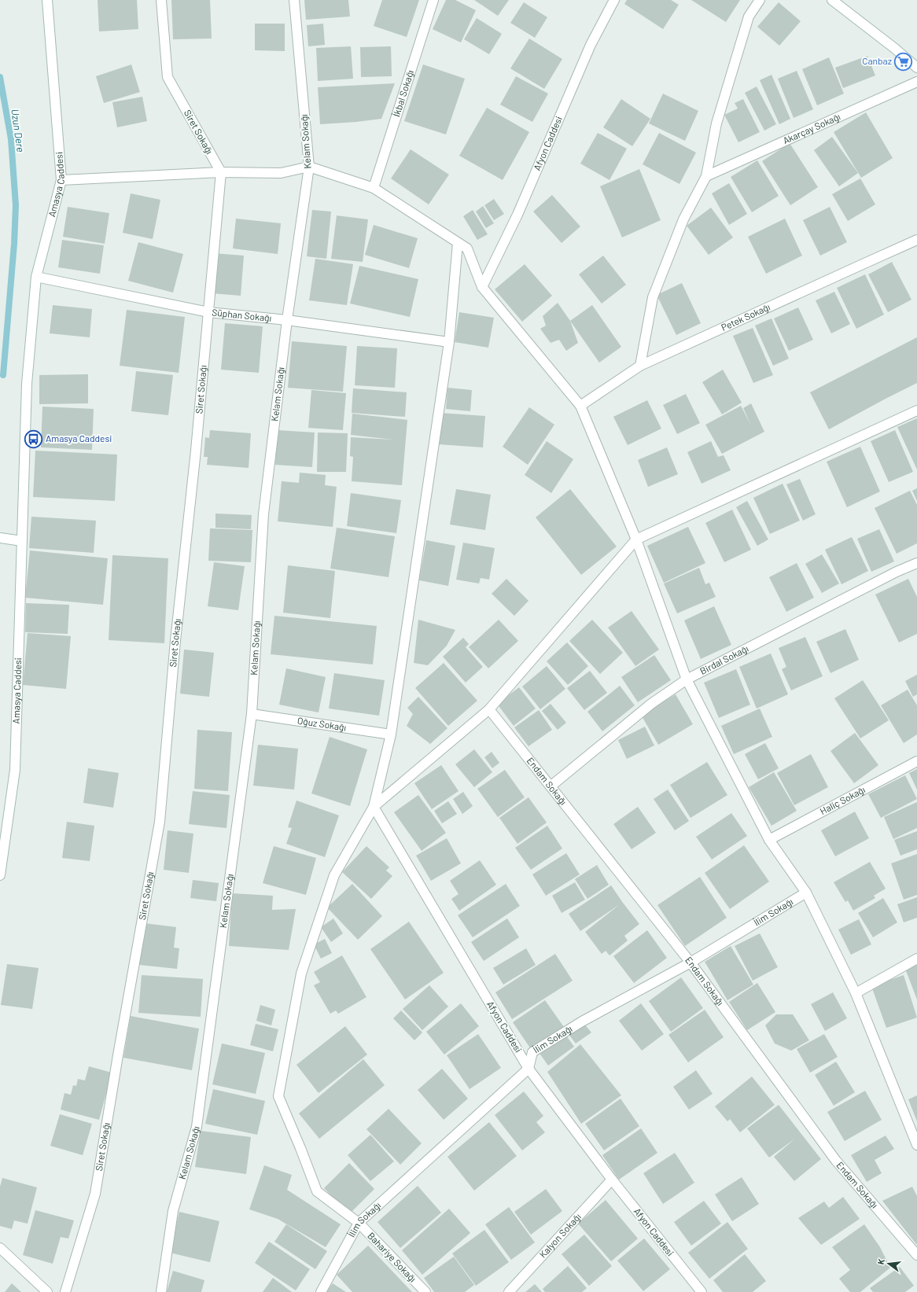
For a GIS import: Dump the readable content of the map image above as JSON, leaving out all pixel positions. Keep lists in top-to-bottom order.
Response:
{
  "streets": {
    "street": [
      "İkbal Sokağı",
      "Akarçay Sokağı",
      "Siret Sokağı",
      "Kelam Sokağı",
      "Afyon Caddesi",
      "Amasya Caddesi",
      "Süphan Sokağı",
      "Petek Sokağı",
      "Birdal Sokağı",
      "Oğuz Sokağı",
      "Endam Sokağı",
      "Haliç Sokağı",
      "İlim Sokağı",
      "Kalyon Sokağı",
      "Bahariye Sokağı"
    ]
  },
  "crossings": [
    ["Siret Sokağı", "Süphan Sokağı"],
    ["Kelam Sokağı", "Süphan Sokağı"],
    ["Kelam Sokağı", "Oğuz Sokağı"],
    ["Afyon Caddesi", "İlim Sokağı"],
    ["Afyon Caddesi", "Kalyon Sokağı"],
    ["Afyon Caddesi", "Bahariye Sokağı"],
    ["Amasya Caddesi", "Süphan Sokağı"],
    ["Birdal Sokağı", "Endam Sokağı"],
    ["Endam Sokağı", "İlim Sokağı"],
    ["İlim Sokağı", "Bahariye Sokağı"]
  ],
  "water": ["Uzun Dere"],
  "places": {
    "supermarket": ["Canbaz"],
    "bus stop": ["Amasya Caddesi"]
  },
  "north": "left"
}
